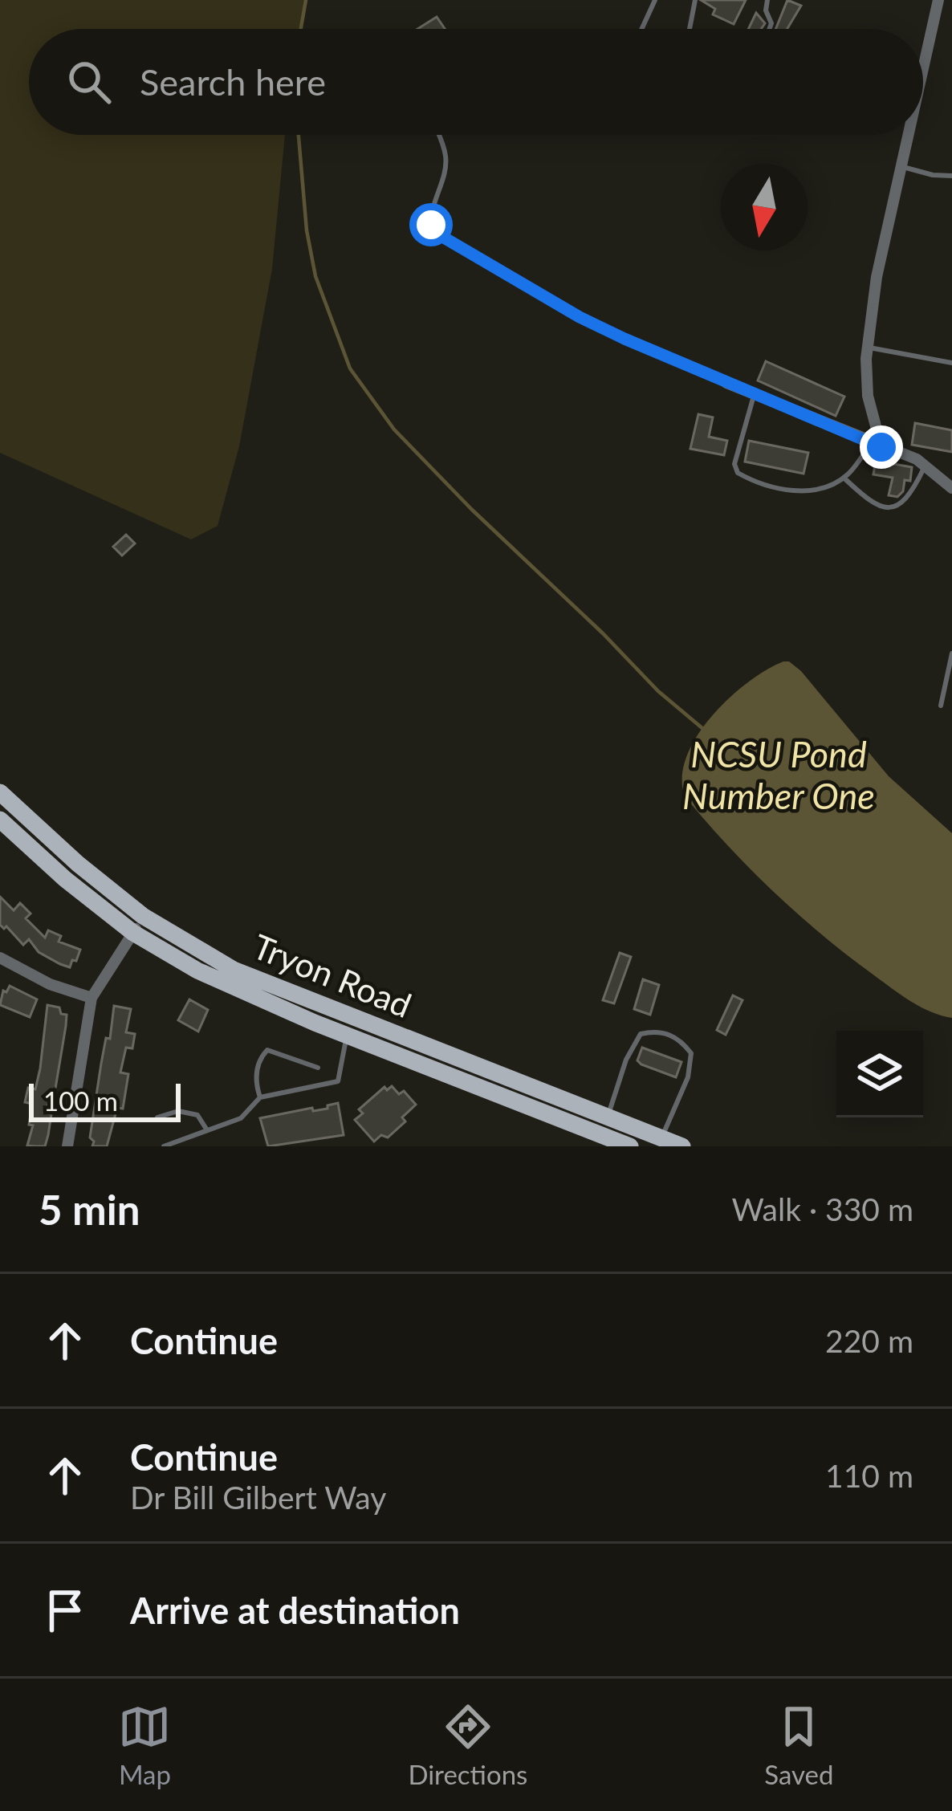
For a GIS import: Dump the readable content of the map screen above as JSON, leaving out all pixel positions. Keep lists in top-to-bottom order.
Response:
{
  "streets": {
    "main road": ["Tryon Road"]
  },
  "water": ["NCSU Pond Number One"],
  "scale_bar": "100 m",
  "north": "bottom",
  "page": {
    "search": "Search here",
    "scale": "100 m",
    "heading": ["5 min", "Walk · 330 m"],
    "list": [
      ["Continue", "220 m"],
      ["Continue", "Dr Bill Gilbert Way", "110 m"],
      "Arrive at destination"
    ],
    "nav": ["Map", "Directions", "Saved"]
  }
}
